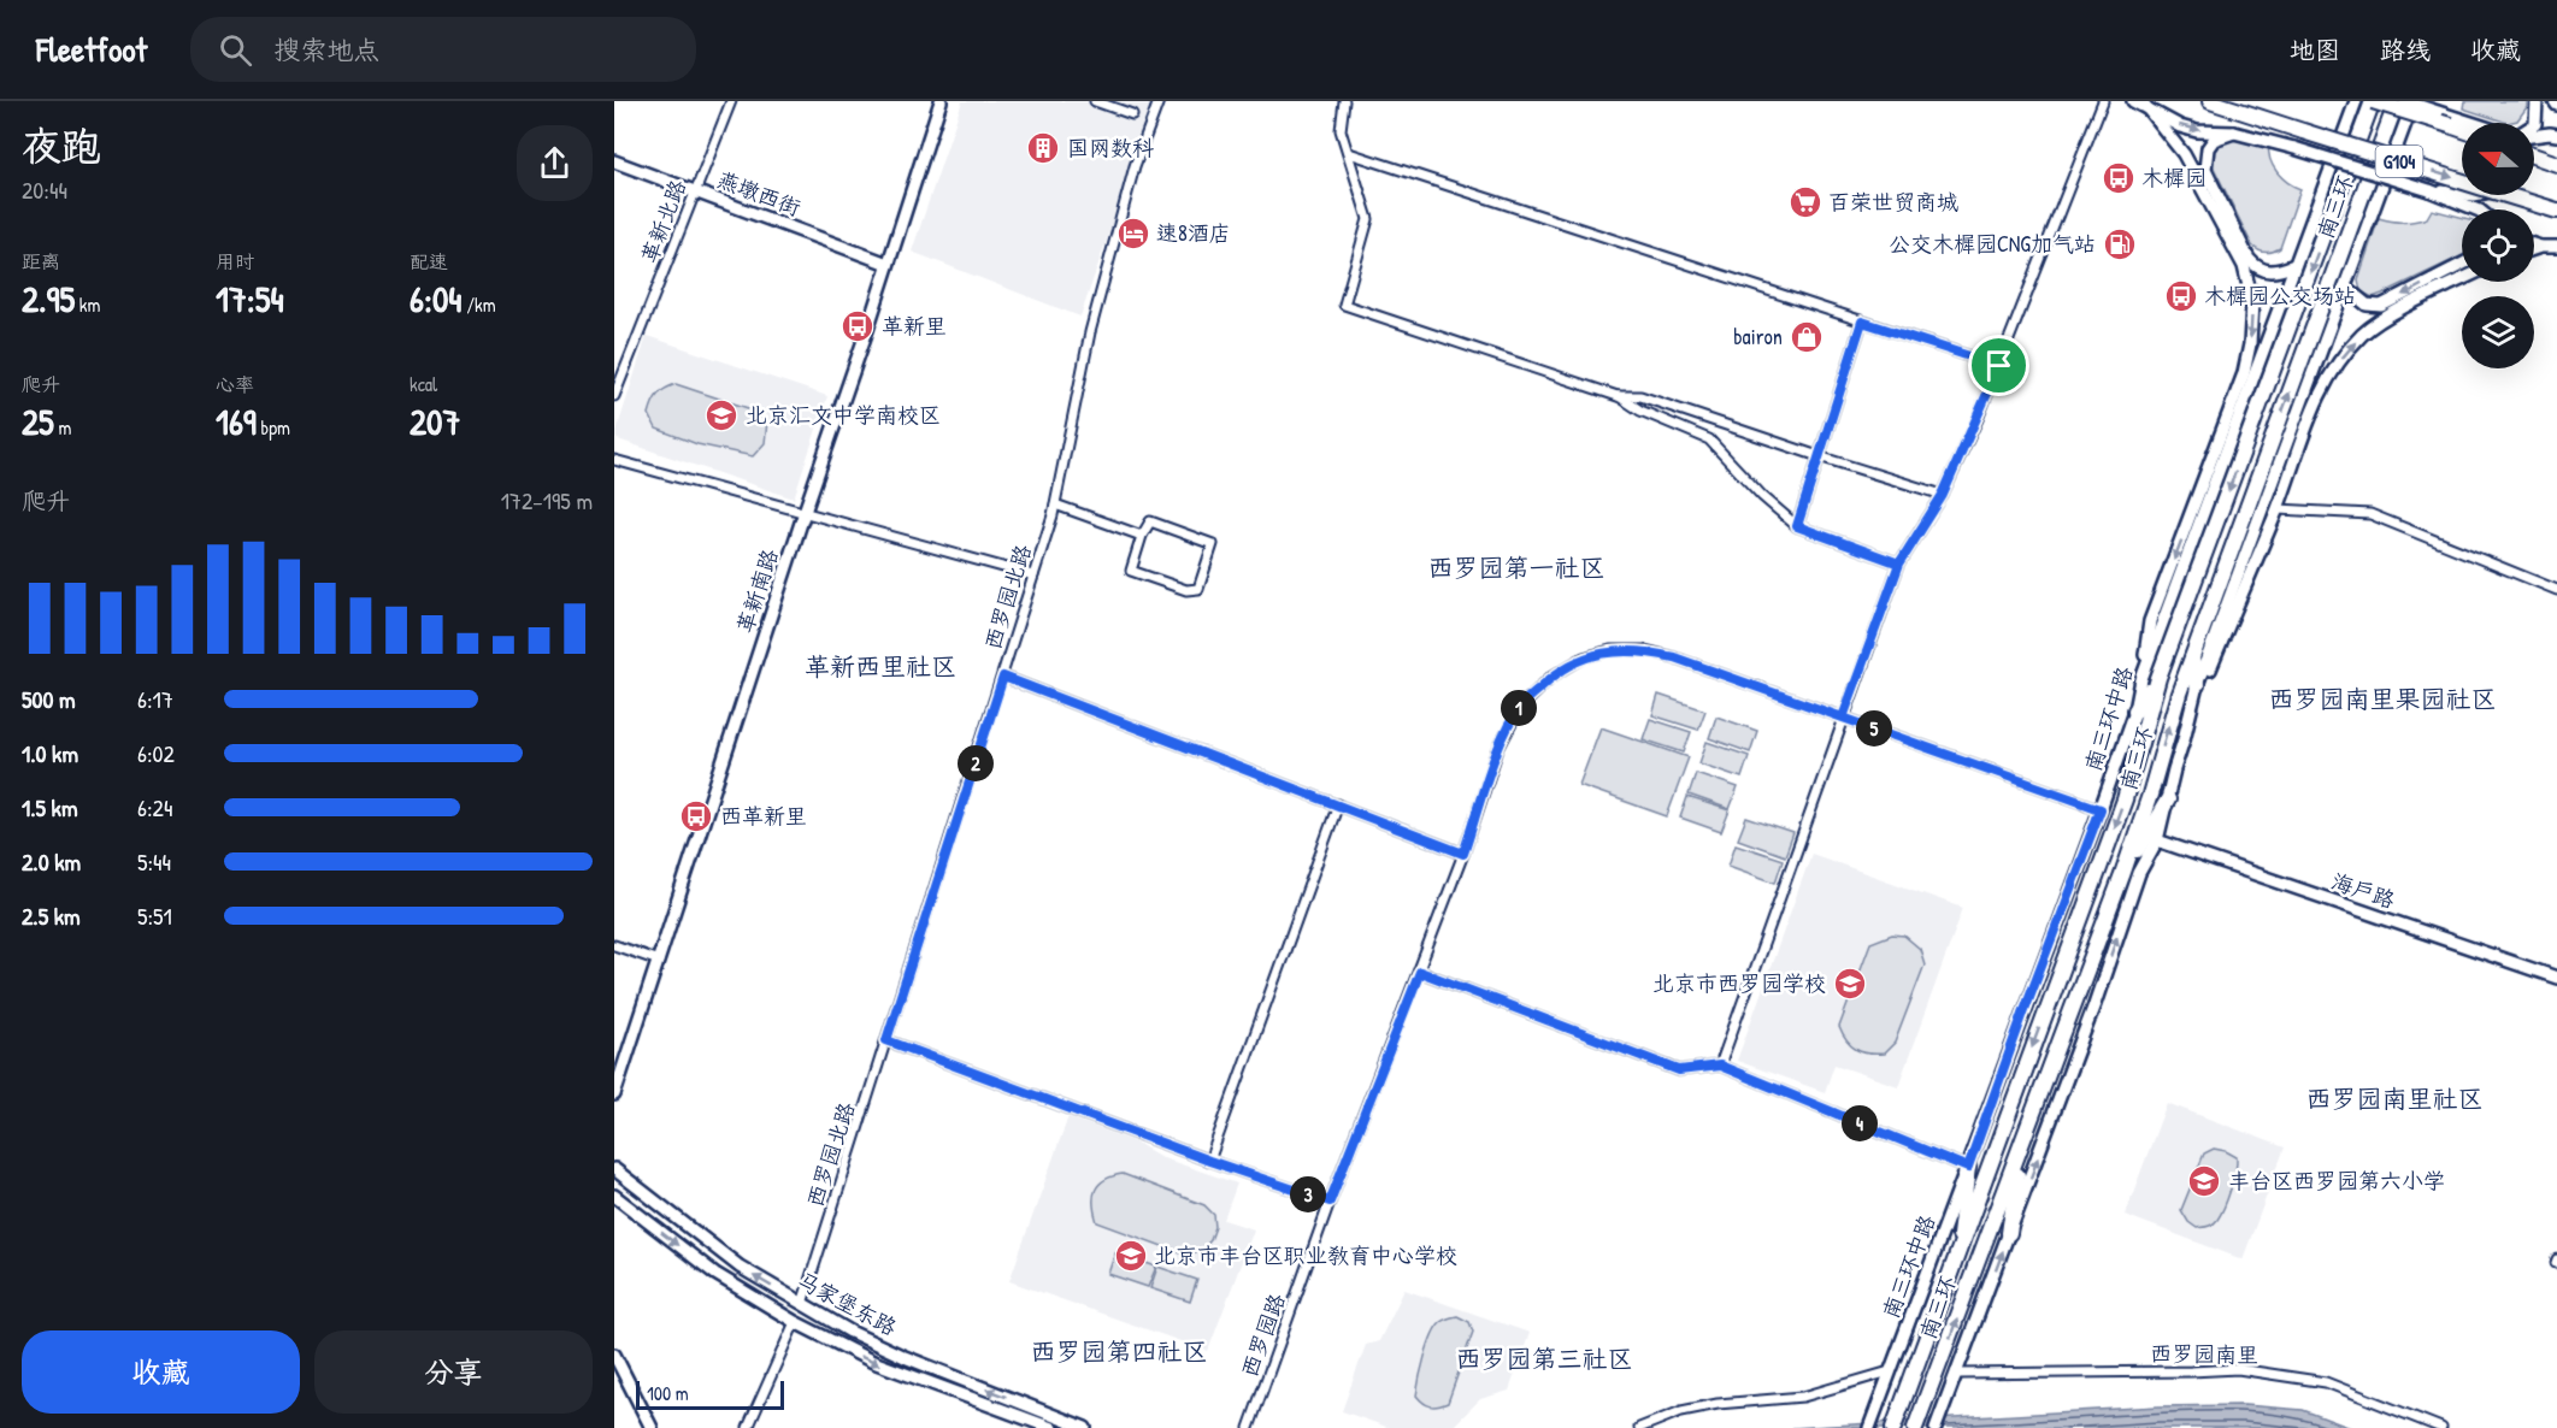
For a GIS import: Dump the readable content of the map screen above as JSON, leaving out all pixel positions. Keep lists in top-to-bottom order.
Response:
{
  "streets": {
    "highway": ["G104", "南三环"],
    "street": [
      "燕墩西街",
      "革新北路",
      "革新南路",
      "西罗园北路",
      "南三环中路",
      "海户路",
      "马家堡东路",
      "西罗园路",
      "西罗园南里"
    ]
  },
  "crossings": [
    ["G104", "南三环"],
    ["燕墩西街", "革新北路"],
    ["燕墩西街", "革新南路"],
    ["西罗园北路", "马家堡东路"],
    ["南三环中路", "西罗园路"]
  ],
  "districts": [
    "西罗园第一社区",
    "革新西里社区",
    "西罗园南里果园社区",
    "西罗园南里社区",
    "西罗园第四社区",
    "西罗园第三社区"
  ],
  "places": {
    "building": ["国网数科"],
    "bus stop": [
      "木樨园",
      "木樨园公交场站",
      "革新里",
      "西革新里"
    ],
    "supermarket": ["百荣世贸商城"],
    "hotel": ["速8酒店"],
    "fuel station": ["公交木樨园CNG加气站"],
    "shop": ["bairon"],
    "school or university": [
      "北京汇文中学南校区",
      "北京市西罗园学校",
      "丰台区西罗园第六小学",
      "北京市丰台区职业教育中心学校"
    ]
  },
  "scale_bar": "100 m",
  "north": "left",
  "page": {
    "header": "Fleetfoot",
    "search": "搜索地点",
    "nav": ["地图", "路线", "收藏"],
    "heading": ["夜跑", "20:44"],
    "stats": [
      ["距离", "2.95 km"],
      ["用时", "17:54"],
      ["配速", "6:04 /km"],
      ["爬升", "25 m"],
      ["心率", "169 bpm"],
      ["kcal", "207"]
    ],
    "chart": ["爬升", "172–195 m"],
    "list": [
      {
        "name": "500 m",
        "note": "6:17"
      },
      {
        "name": "1.0 km",
        "note": "6:02"
      },
      {
        "name": "1.5 km",
        "note": "6:24"
      },
      {
        "name": "2.0 km",
        "note": "5:44"
      },
      {
        "name": "2.5 km",
        "note": "5:51"
      }
    ],
    "pins": [
      "1",
      "5",
      "2",
      "4",
      "3"
    ],
    "buttons": ["收藏", "分享"],
    "scale": "100 m"
  }
}
